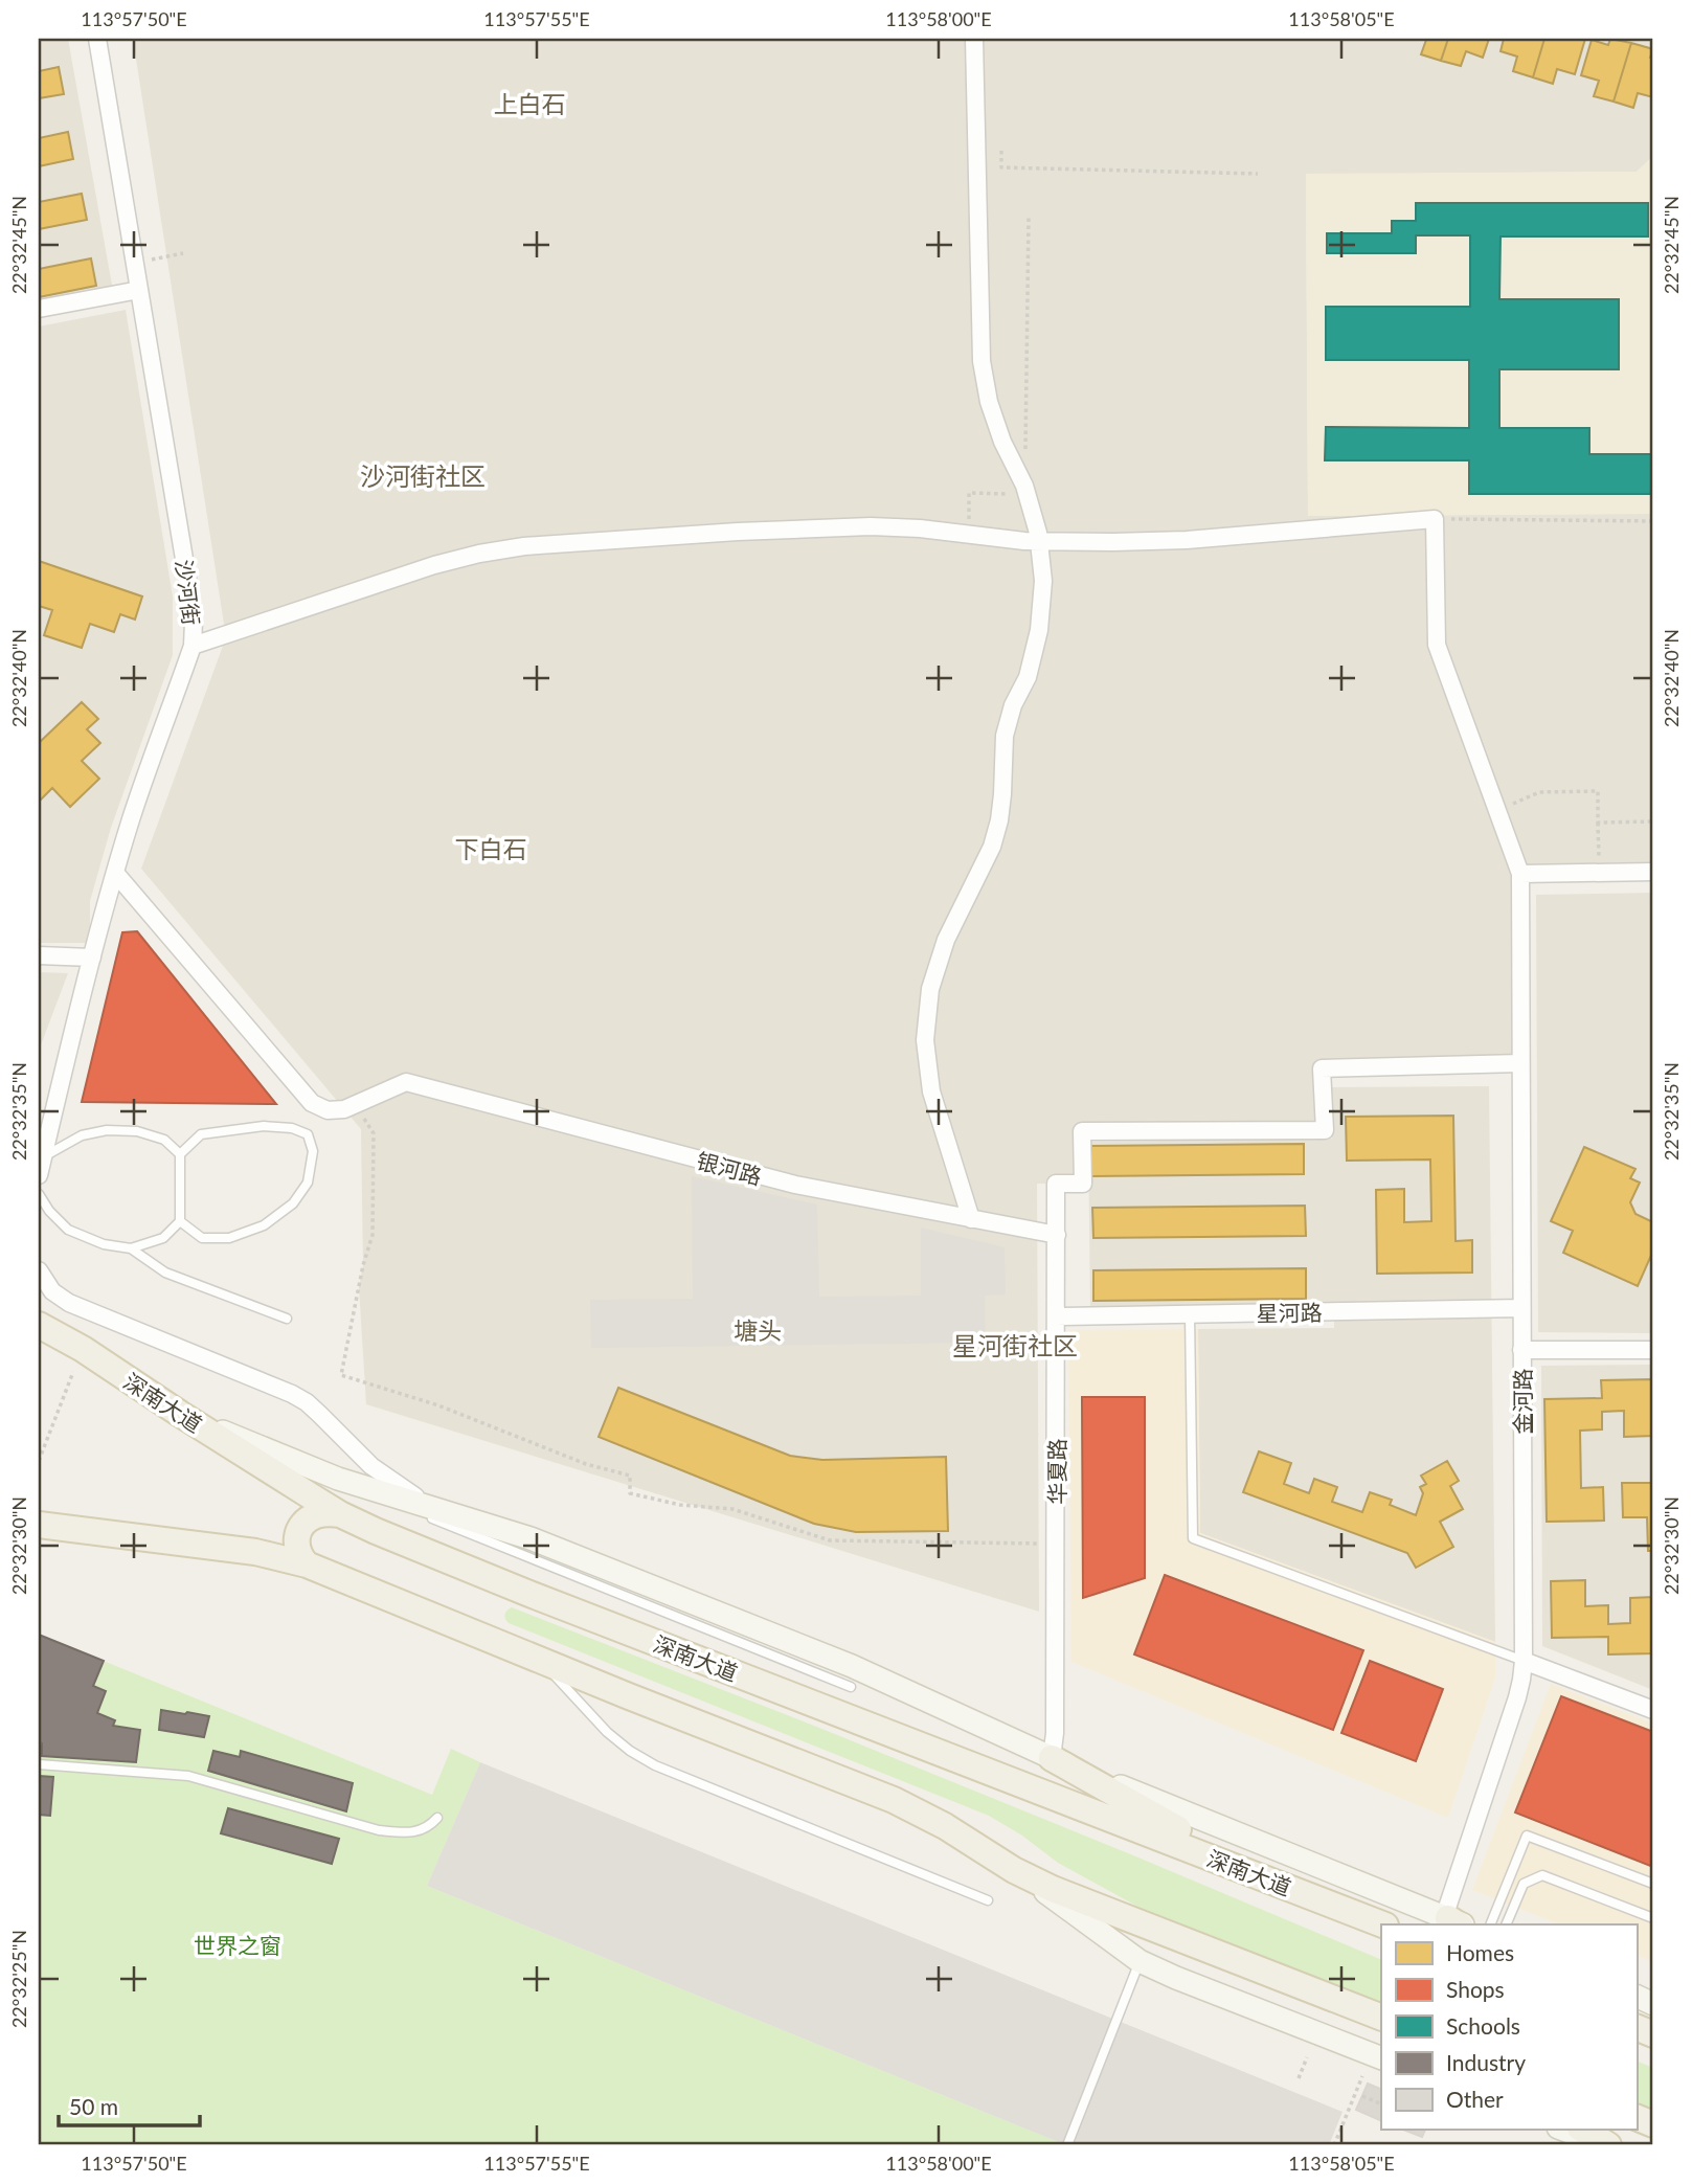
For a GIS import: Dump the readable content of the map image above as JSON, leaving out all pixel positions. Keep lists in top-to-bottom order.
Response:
{
  "streets": {
    "main road": ["深南大道"],
    "street": [
      "沙河街",
      "银河路",
      "星河路",
      "金河路",
      "华夏路"
    ]
  },
  "crossings": [
    ["银河路", "华夏路"],
    ["星河路", "金河路"],
    ["星河路", "华夏路"],
    ["金河路", "华夏路"]
  ],
  "districts": [
    "上白石",
    "沙河街社区",
    "下白石",
    "塘头",
    "星河街社区"
  ],
  "parks": ["世界之窗"],
  "legend": [
    "Homes",
    "Shops",
    "Schools",
    "Industry",
    "Other"
  ],
  "scale_bar": "50 m",
  "coordinates": [
    "113°57'50\"E",
    "113°57'55\"E",
    "113°58'00\"E",
    "113°58'05\"E",
    "22°32'45\"N",
    "22°32'40\"N",
    "22°32'35\"N",
    "22°32'30\"N",
    "22°32'25\"N"
  ]
}
